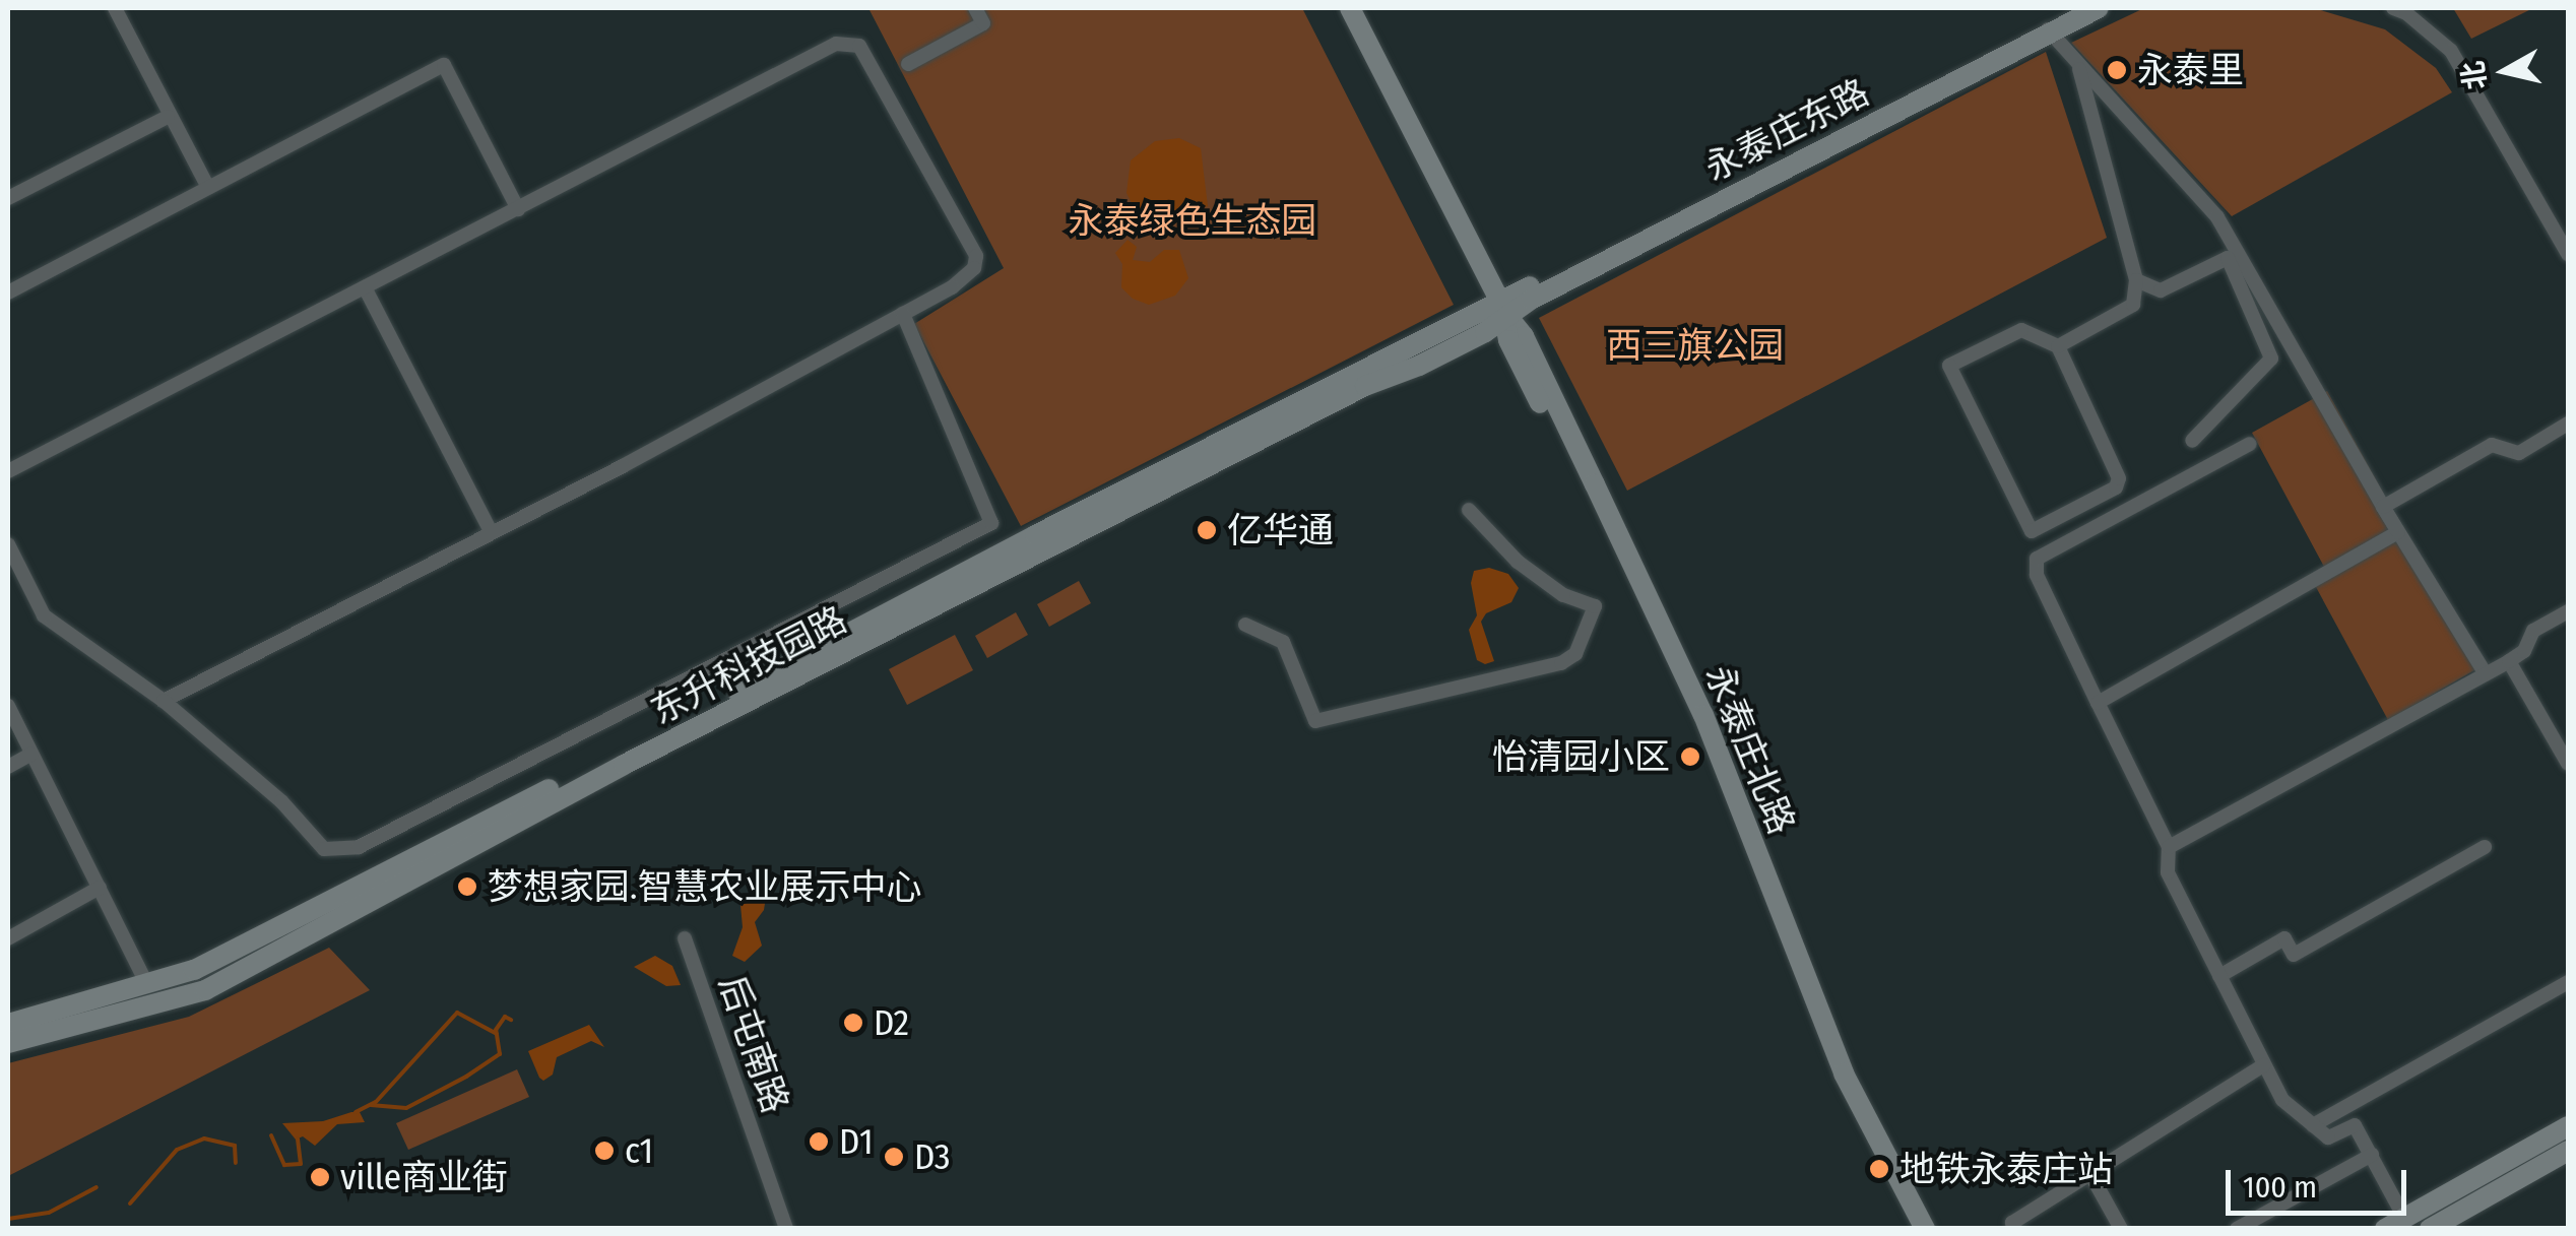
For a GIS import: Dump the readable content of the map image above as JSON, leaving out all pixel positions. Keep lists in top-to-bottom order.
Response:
{
  "streets": {
    "street": [
      "永泰庄东路",
      "东升科技园路",
      "永泰庄北路",
      "后屯南路"
    ]
  },
  "crossings": [
    ["永泰庄东路", "东升科技园路"],
    ["永泰庄东路", "永泰庄北路"],
    ["东升科技园路", "永泰庄北路"]
  ],
  "parks": ["永泰绿色生态园", "西三旗公园"],
  "places": [
    "永泰里",
    "亿华通",
    "怡清园小区",
    "梦想家园.智慧农业展示中心",
    "D2",
    "D1",
    "c1",
    "D3",
    "地铁永泰庄站",
    "ville商业街"
  ],
  "scale_bar": "100 m",
  "north": "left"
}
